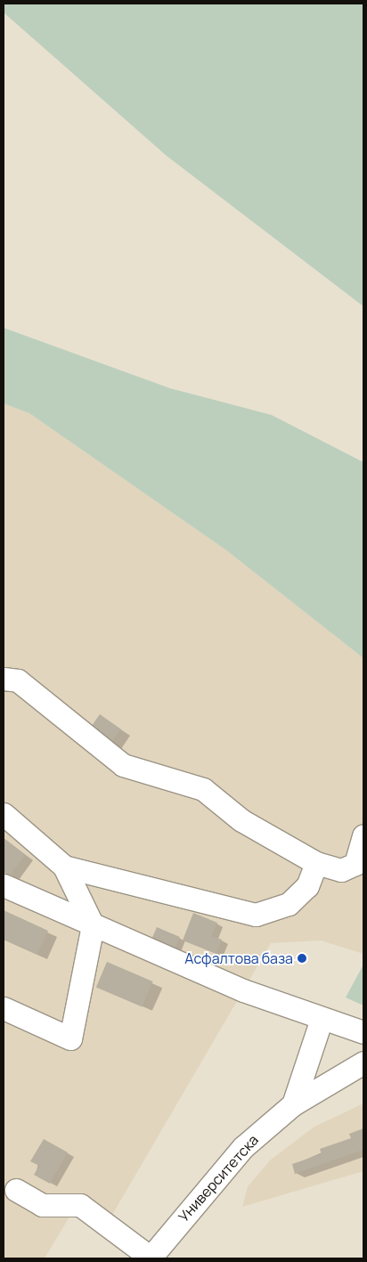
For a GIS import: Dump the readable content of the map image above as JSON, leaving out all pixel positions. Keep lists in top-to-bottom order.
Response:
{
  "streets": {
    "street": ["Университетска"]
  },
  "places": ["Асфалтова база"]
}
